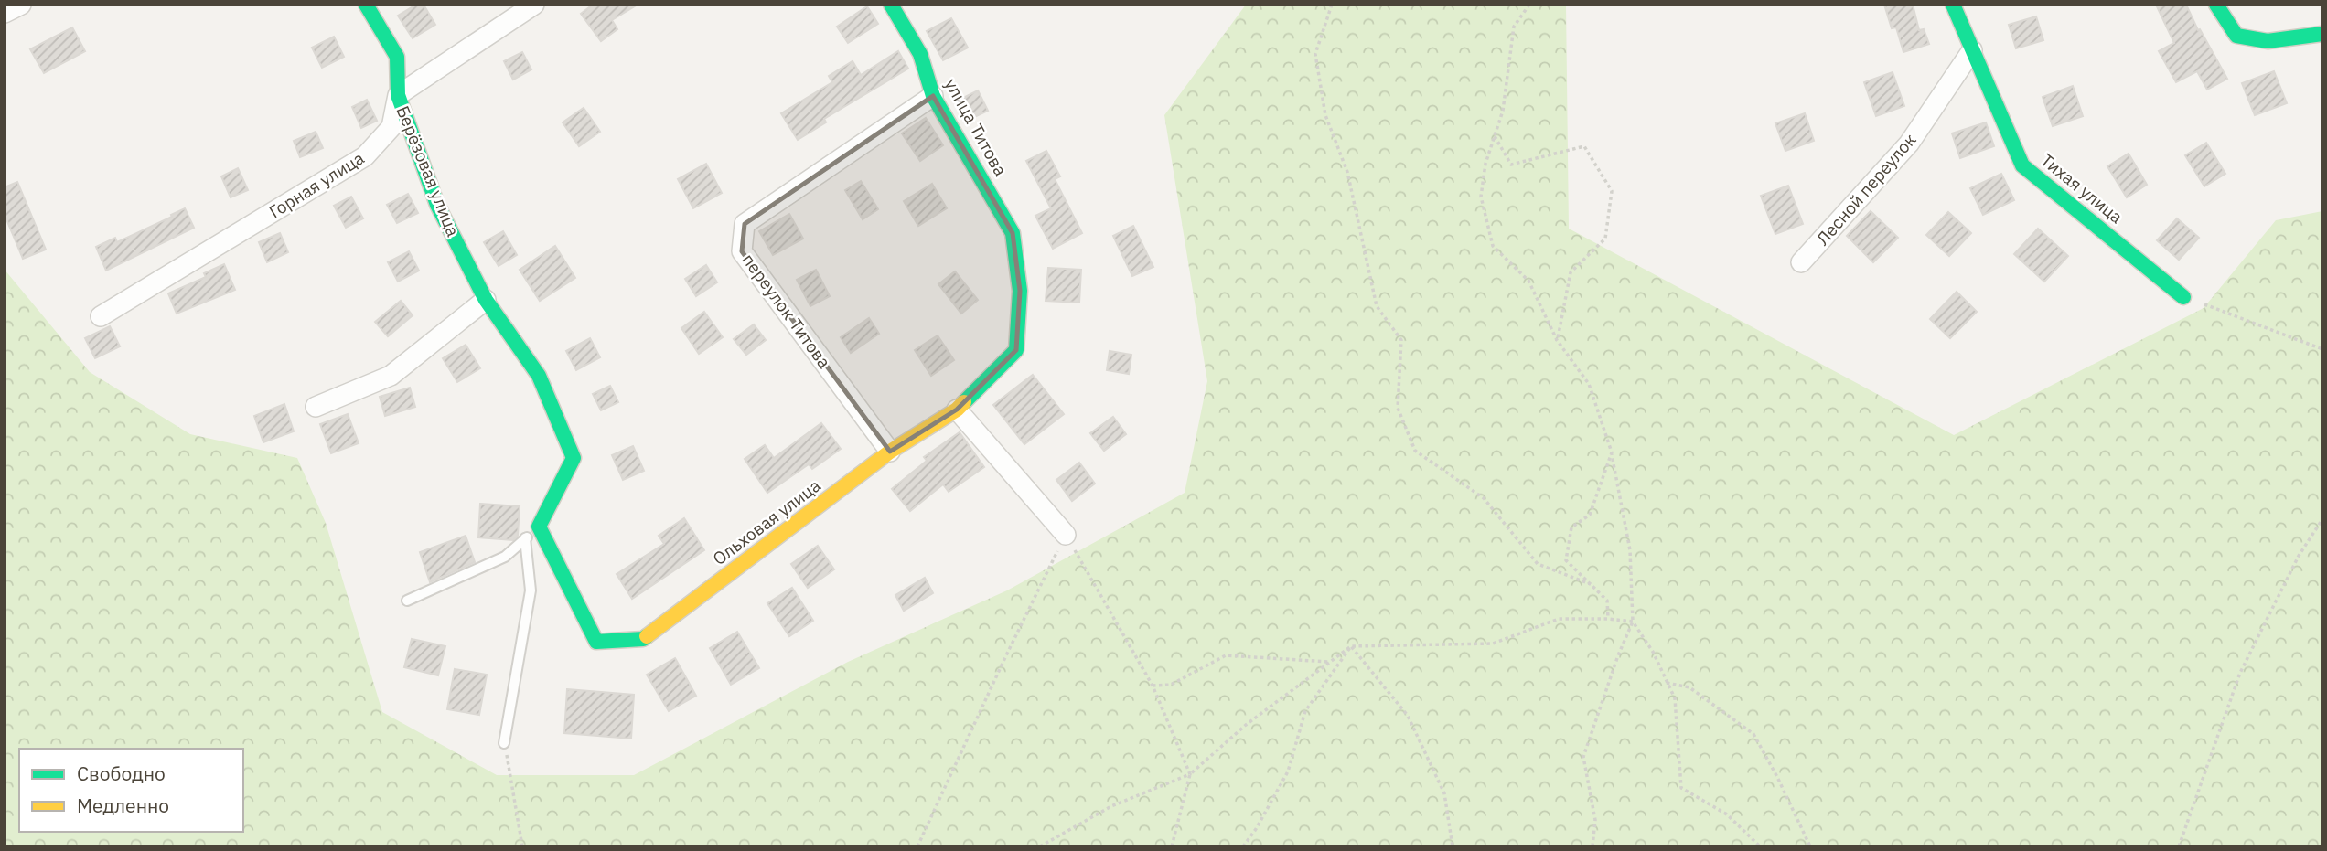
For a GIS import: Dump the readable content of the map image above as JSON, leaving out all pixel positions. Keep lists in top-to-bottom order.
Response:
{
  "streets": {
    "street": [
      "улица Титова",
      "Берёзовая улица",
      "Горная улица",
      "Тихая улица",
      "Лесной переулок",
      "переулок Титова",
      "Ольховая улица"
    ]
  },
  "crossings": [
    ["улица Титова", "переулок Титова"],
    ["улица Титова", "Ольховая улица"],
    ["Берёзовая улица", "Горная улица"],
    ["Берёзовая улица", "Ольховая улица"],
    ["Тихая улица", "Лесной переулок"],
    ["переулок Титова", "Ольховая улица"]
  ],
  "legend": ["Свободно", "Медленно"]
}
